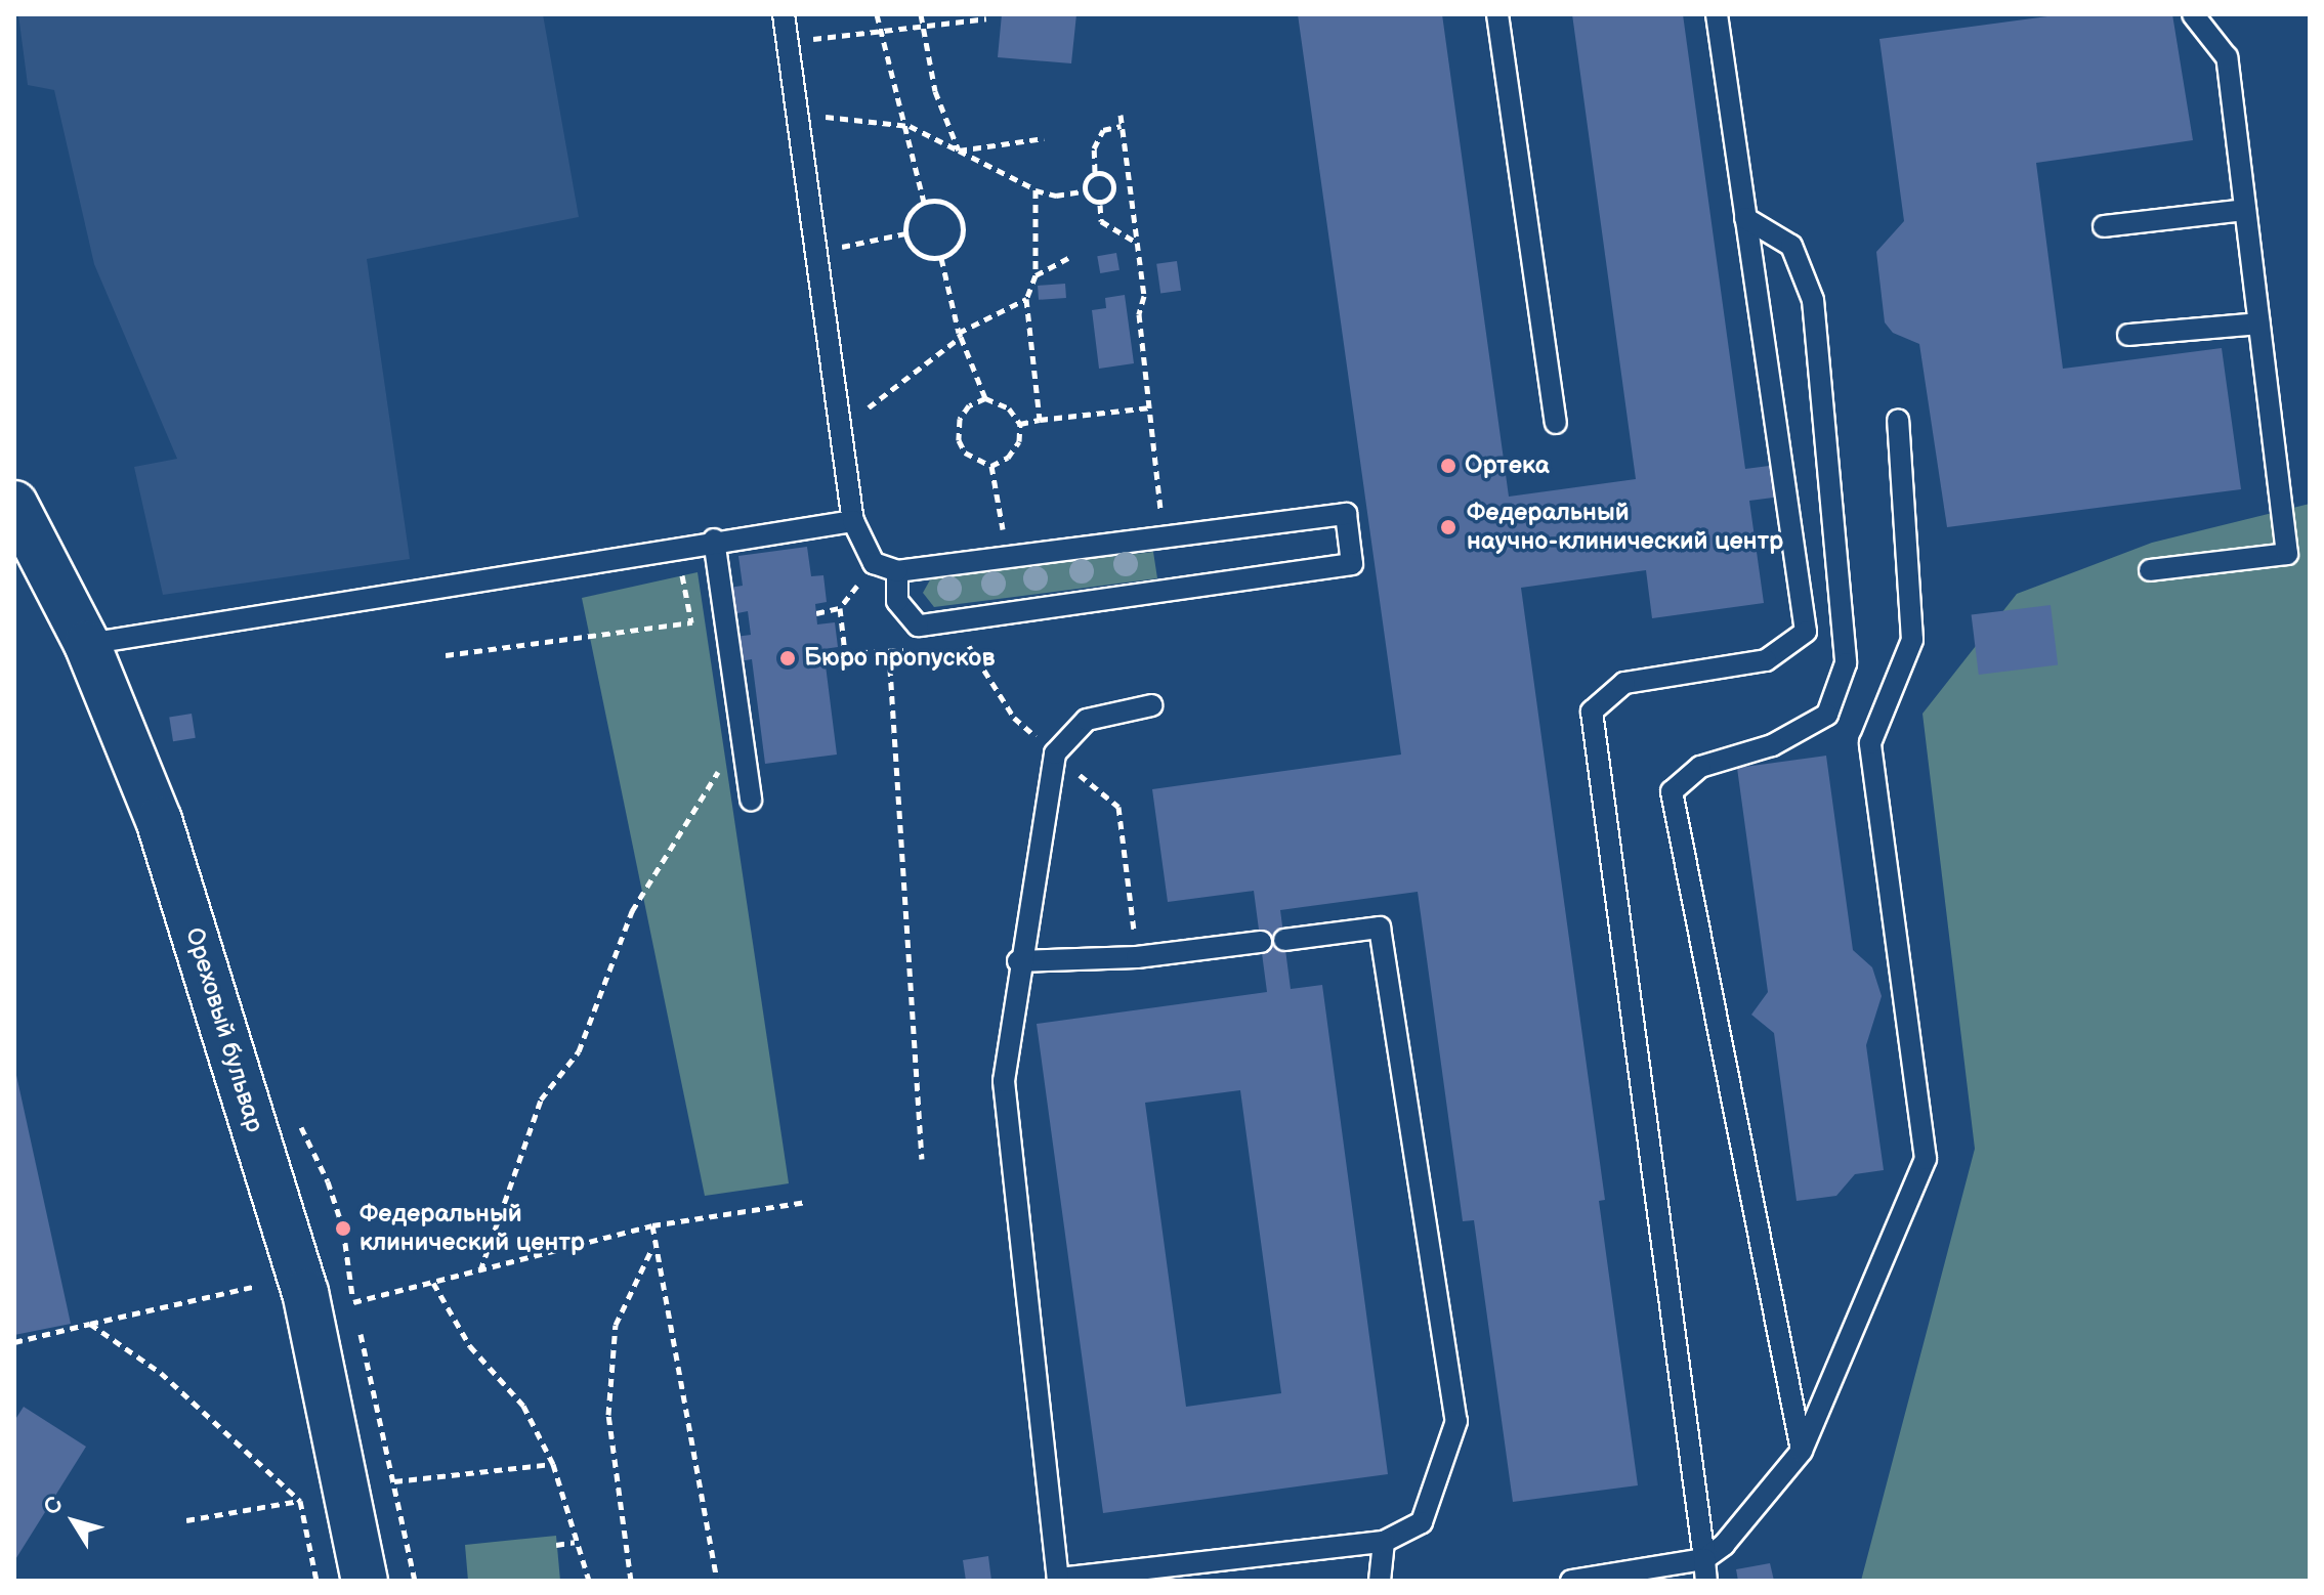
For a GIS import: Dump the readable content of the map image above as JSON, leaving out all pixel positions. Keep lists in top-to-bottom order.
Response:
{
  "streets": {
    "street": ["Ореховый бульвар"]
  },
  "places": [
    "Ортека",
    "Федеральный научно-клинический центр",
    "Бюро пропусков",
    "Федеральный клинический центр"
  ],
  "north": "top left"
}
